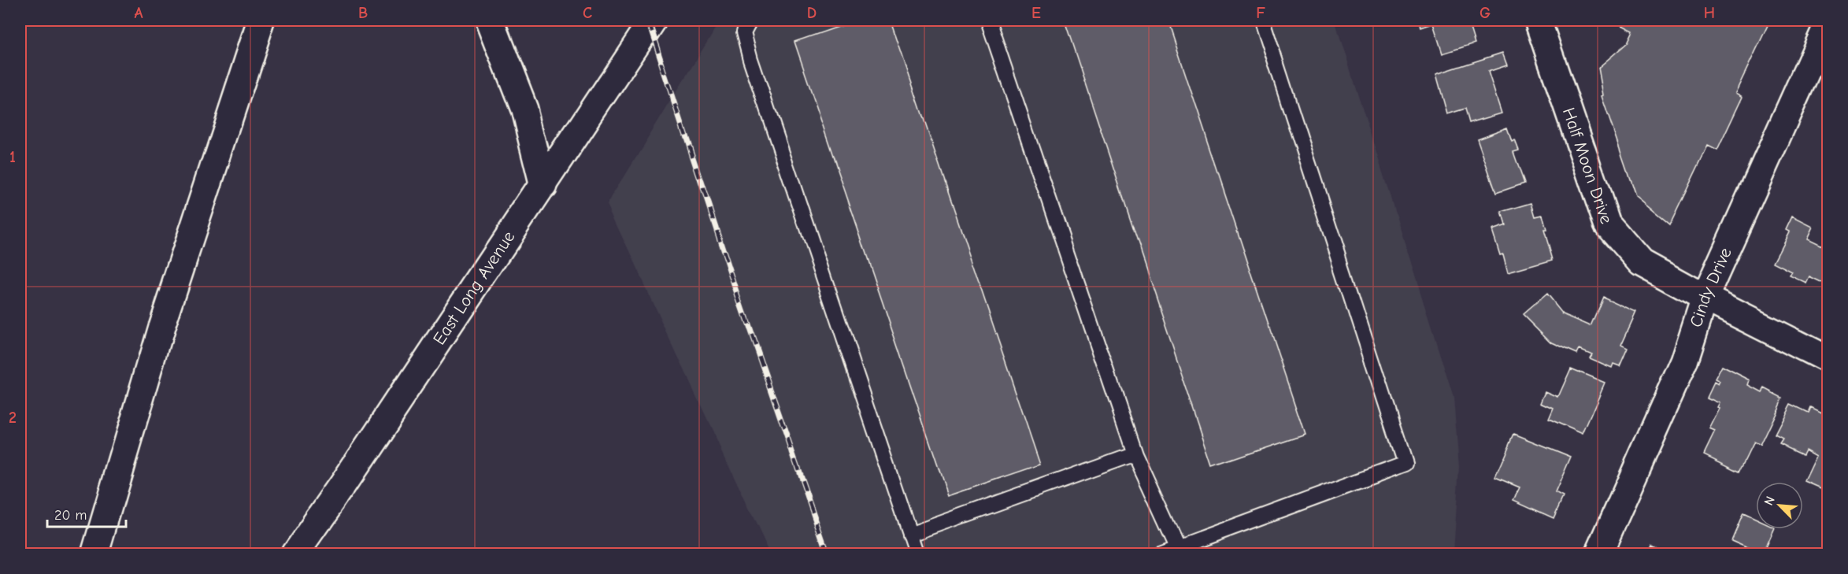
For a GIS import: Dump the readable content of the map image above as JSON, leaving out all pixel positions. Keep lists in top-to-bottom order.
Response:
{
  "streets": {
    "main road": ["Half Moon Drive", "East Long Avenue", "Cindy Drive"]
  },
  "crossings": [
    ["Half Moon Drive", "Cindy Drive"]
  ],
  "scale_bar": "20 m",
  "north": "top left",
  "grid": {
    "columns": [
      "A",
      "B",
      "C",
      "D",
      "E",
      "F",
      "G",
      "H"
    ],
    "rows": ["1", "2"]
  }
}
